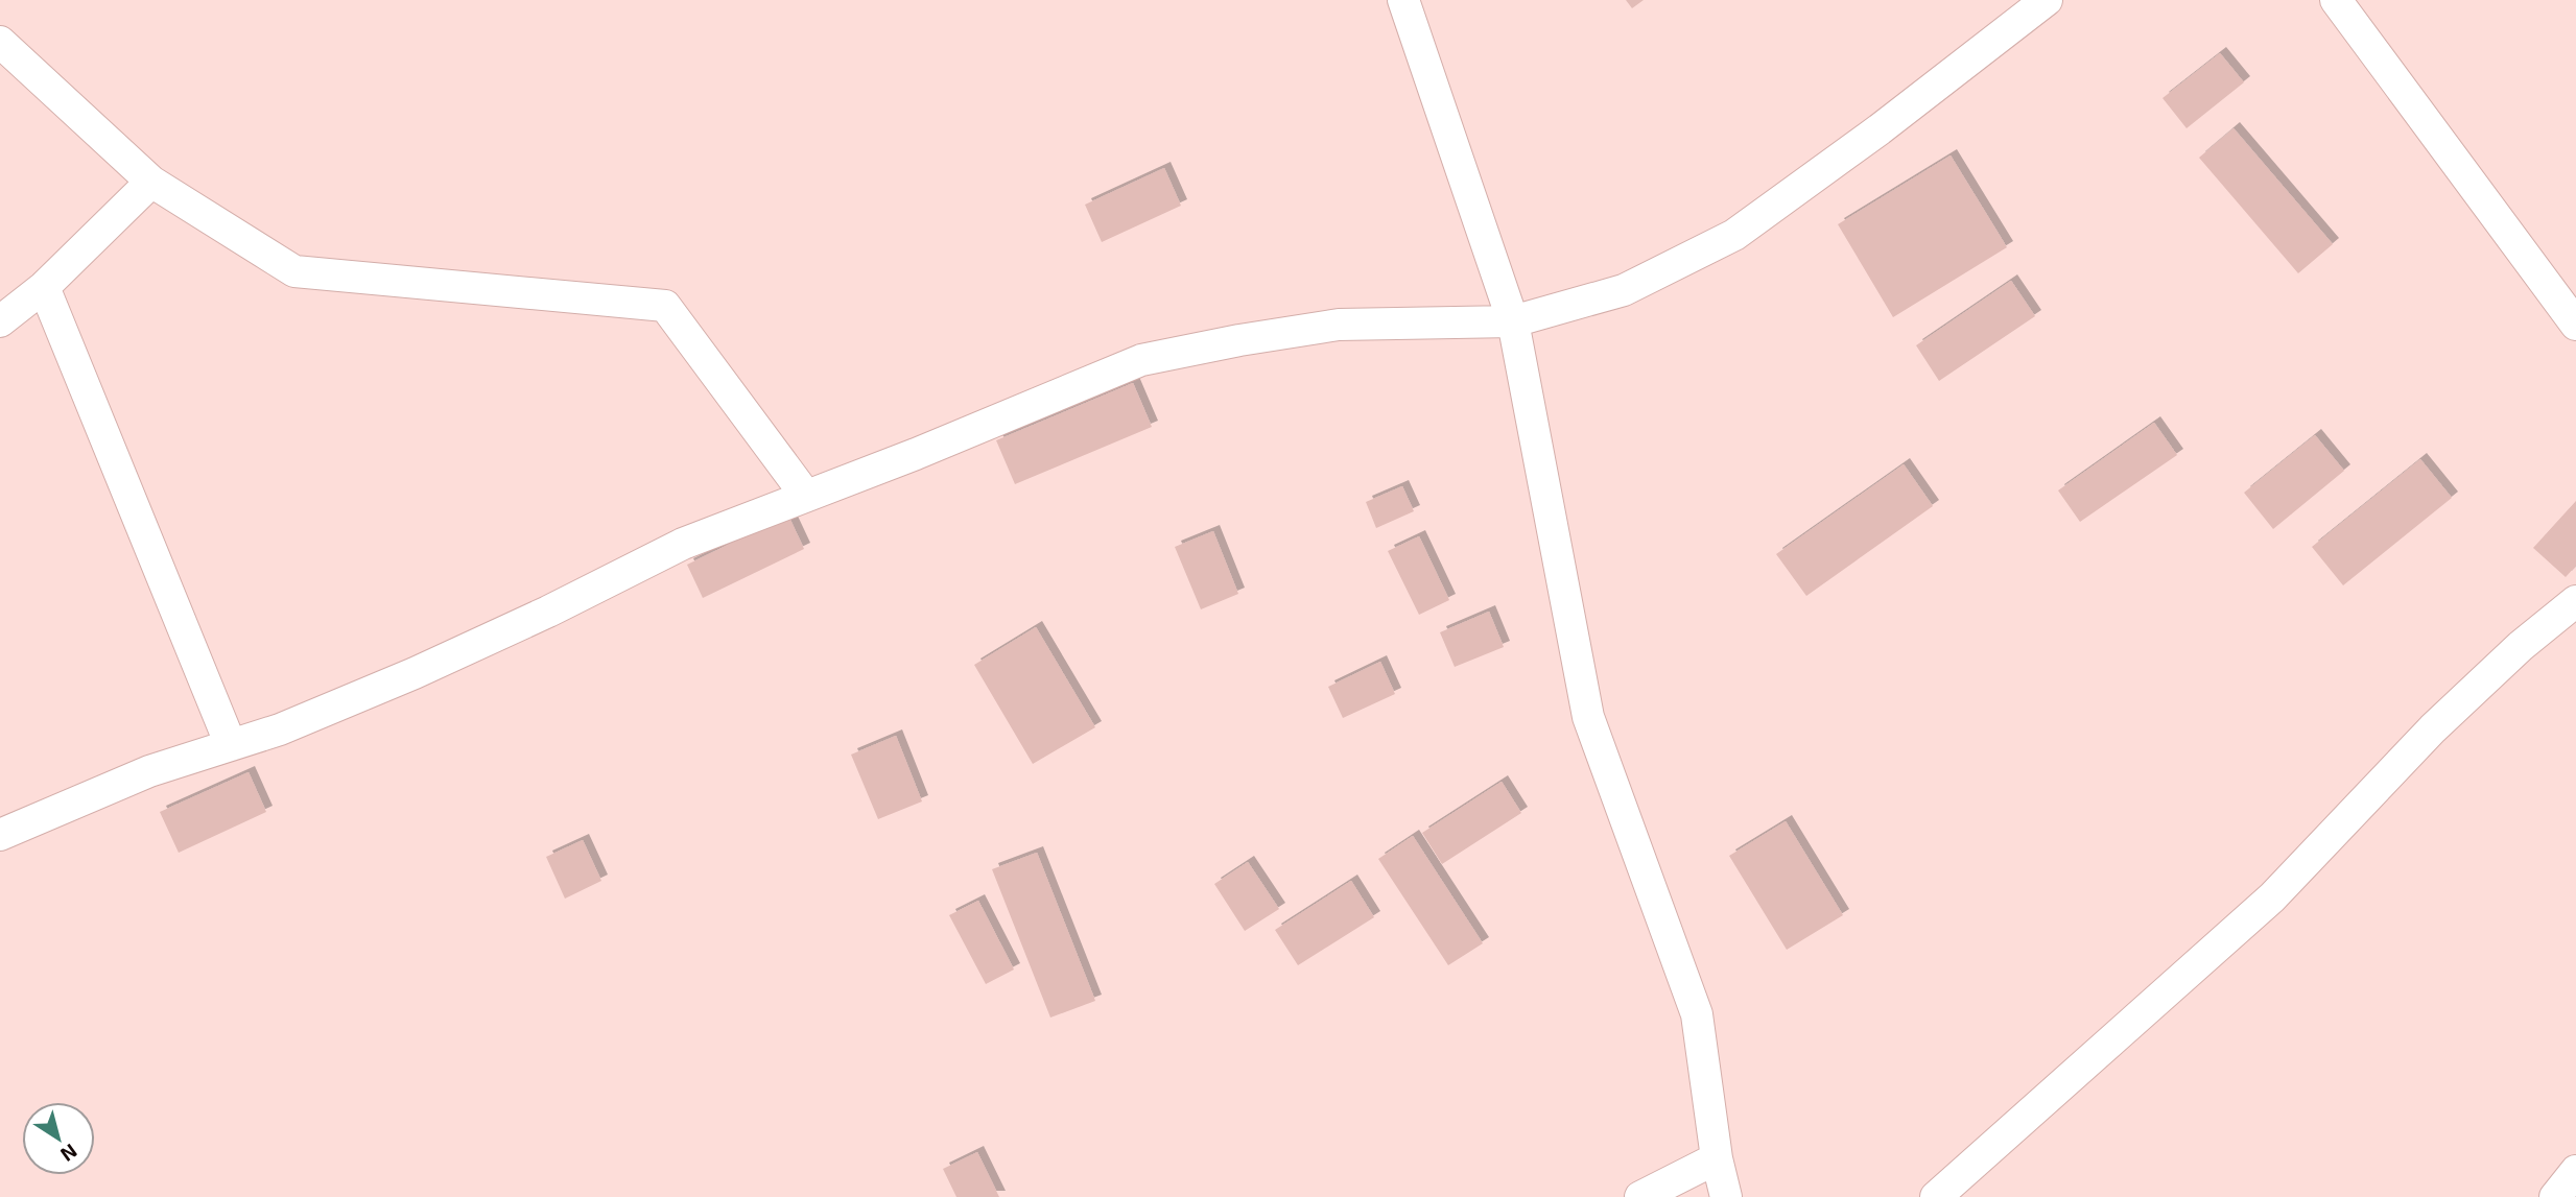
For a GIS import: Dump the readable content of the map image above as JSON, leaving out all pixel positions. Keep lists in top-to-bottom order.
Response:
{
  "north": "bottom right"
}
